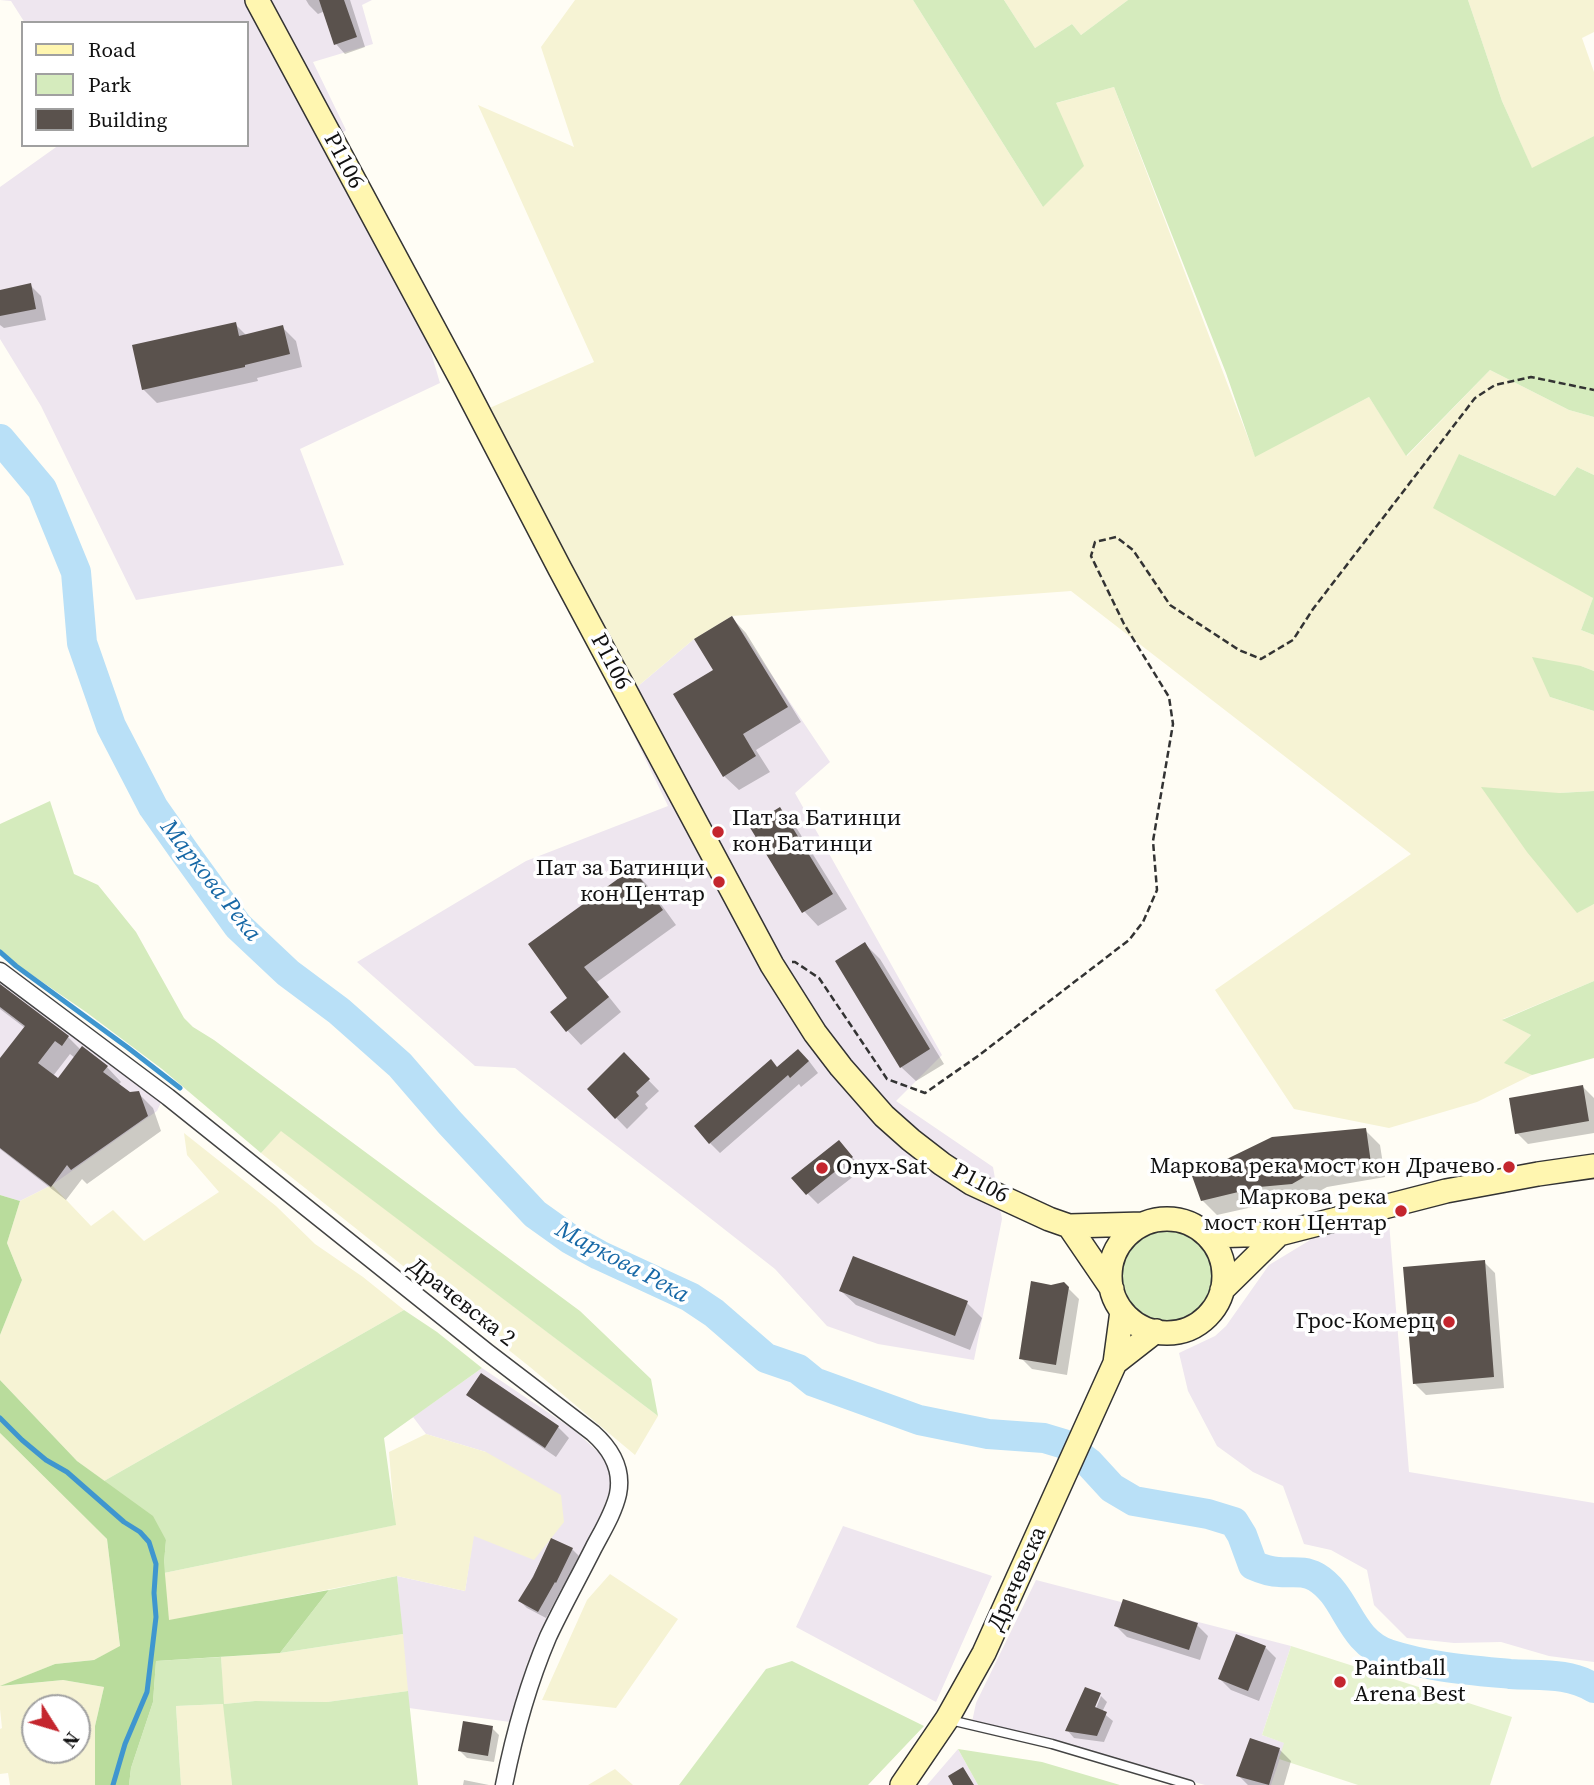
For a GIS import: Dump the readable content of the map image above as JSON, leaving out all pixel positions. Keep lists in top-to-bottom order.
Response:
{
  "streets": {
    "main road": ["P1106", "Драчевска"],
    "street": ["Драчевска 2"]
  },
  "water": ["Маркова Река"],
  "places": [
    "Пат за Батинци кон Батинци",
    "Пат за Батинци кон Центар",
    "Маркова река мост кон Драчево",
    "Onyx-Sat",
    "Маркова река мост кон Центар",
    "Грос-Комерц",
    "Paintball Arena Best"
  ],
  "legend": ["Road", "Park", "Building"],
  "north": "bottom right"
}
